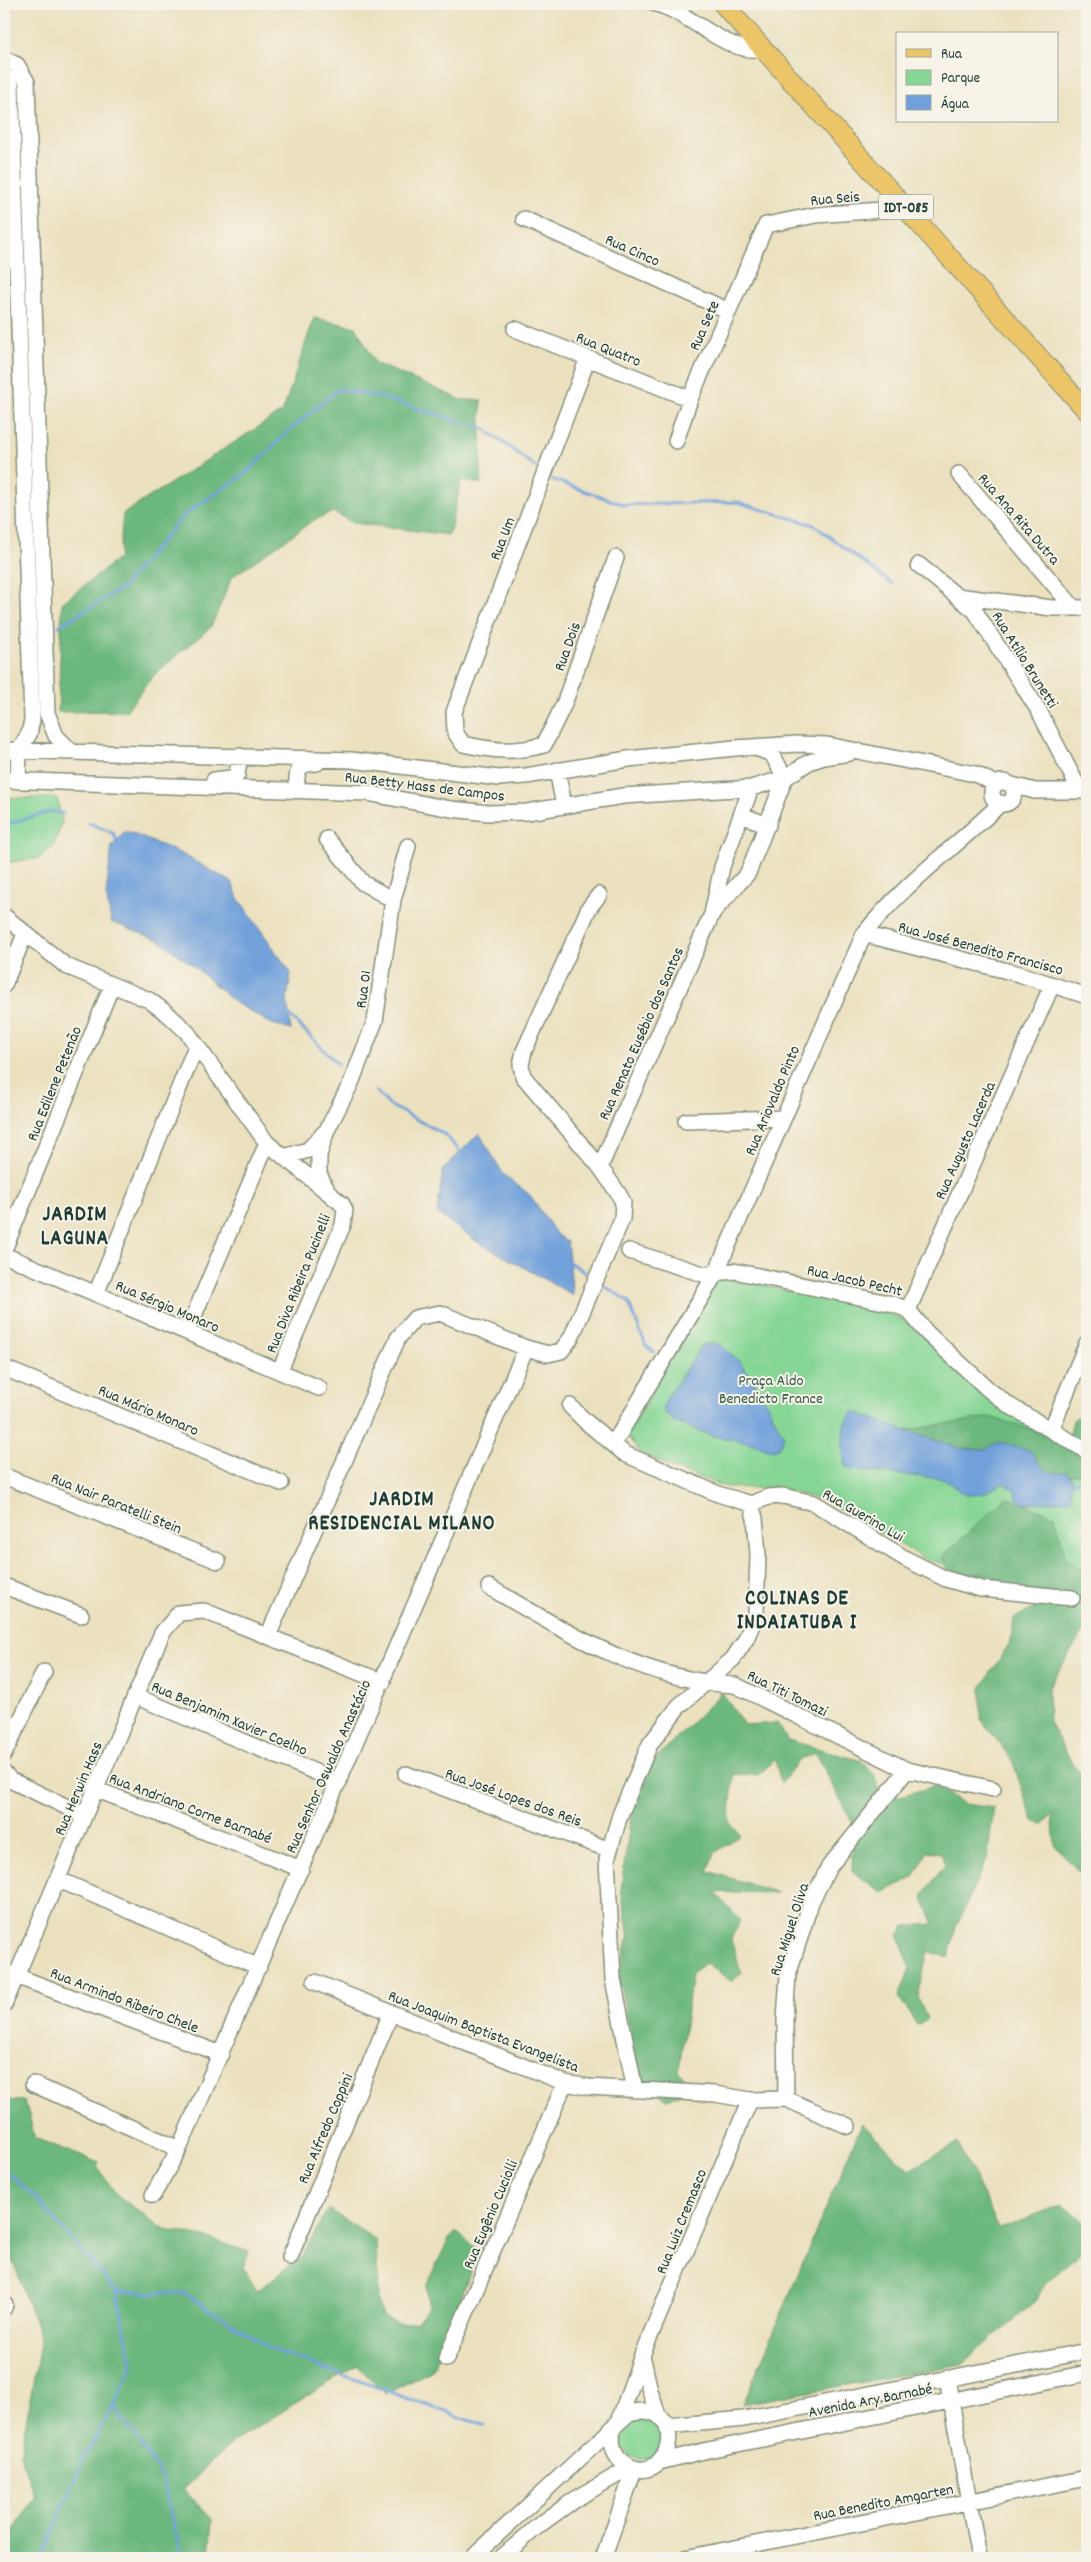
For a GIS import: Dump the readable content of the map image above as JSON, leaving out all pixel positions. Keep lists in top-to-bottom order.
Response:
{
  "streets": {
    "main road": ["IDT-085"],
    "street": [
      "Rua Seis",
      "Rua Cinco",
      "Rua Sete",
      "Rua Quatro",
      "Rua Ana Rita Dutra",
      "Rua Um",
      "Rua Dois",
      "Rua Atílio Brunetti",
      "Rua Betty Hass de Campos",
      "Rua José Benedito Francisco",
      "Rua 01",
      "Rua Renato Eusébio dos Santos",
      "Rua Edilene Petenão",
      "Rua Ariovaldo Pinto",
      "Rua Augusto Lacerda",
      "Rua Jacob Pecht",
      "Rua Diva Ribeira Pucinelli",
      "Rua Sérgio Monaro",
      "Rua Mário Monaro",
      "Rua Nair Paratelli Stein",
      "Rua Guerino Lui",
      "Rua Titi Tomazi",
      "Rua Benjamim Xavier Coelho",
      "Rua Senhor Oswaldo Anastácio",
      "Rua Herwin Hass",
      "Rua José Lopes dos Reis",
      "Rua Andriano Corne Barnabé",
      "Rua Miguel Oliva",
      "Rua Armindo Ribeiro Chele",
      "Rua Joaquim Baptista Evangelista",
      "Rua Alfredo Coppini",
      "Rua Eugênio Cuciolli",
      "Rua Luiz Cremasco",
      "Avenida Ary Barnabé",
      "Rua Benedito Amgarten"
    ]
  },
  "crossings": [
    ["Rua Seis", "IDT-085"],
    ["Rua Seis", "Rua Sete"],
    ["Rua Cinco", "Rua Sete"],
    ["Rua Sete", "Rua Quatro"],
    ["Rua Quatro", "Rua Um"],
    ["Rua Um", "Rua Dois"],
    ["Rua Betty Hass de Campos", "Rua Renato Eusébio dos Santos"],
    ["Rua Betty Hass de Campos", "Rua Ariovaldo Pinto"],
    ["Rua José Benedito Francisco", "Rua Ariovaldo Pinto"],
    ["Rua José Benedito Francisco", "Rua Augusto Lacerda"],
    ["Rua 01", "Rua Diva Ribeira Pucinelli"],
    ["Rua Ariovaldo Pinto", "Rua Jacob Pecht"],
    ["Rua Augusto Lacerda", "Rua Jacob Pecht"],
    ["Rua Diva Ribeira Pucinelli", "Rua Sérgio Monaro"],
    ["Rua Titi Tomazi", "Rua Miguel Oliva"],
    ["Rua Benjamim Xavier Coelho", "Rua Senhor Oswaldo Anastácio"],
    ["Rua Benjamim Xavier Coelho", "Rua Herwin Hass"],
    ["Rua Senhor Oswaldo Anastácio", "Rua Andriano Corne Barnabé"],
    ["Rua Senhor Oswaldo Anastácio", "Rua Armindo Ribeiro Chele"],
    ["Rua Herwin Hass", "Rua Andriano Corne Barnabé"],
    ["Rua Herwin Hass", "Rua Armindo Ribeiro Chele"],
    ["Rua Miguel Oliva", "Rua Joaquim Baptista Evangelista"],
    ["Rua Joaquim Baptista Evangelista", "Rua Alfredo Coppini"],
    ["Rua Joaquim Baptista Evangelista", "Rua Eugênio Cuciolli"],
    ["Rua Joaquim Baptista Evangelista", "Rua Luiz Cremasco"],
    ["Rua Luiz Cremasco", "Avenida Ary Barnabé"]
  ],
  "districts": ["JARDIM LAGUNA", "JARDIM RESIDENCIAL MILANO", "COLINAS DE INDAIATUBA I"],
  "parks": ["Praça Aldo Benedicto France"],
  "legend": ["Rua", "Parque", "Água"]
}
